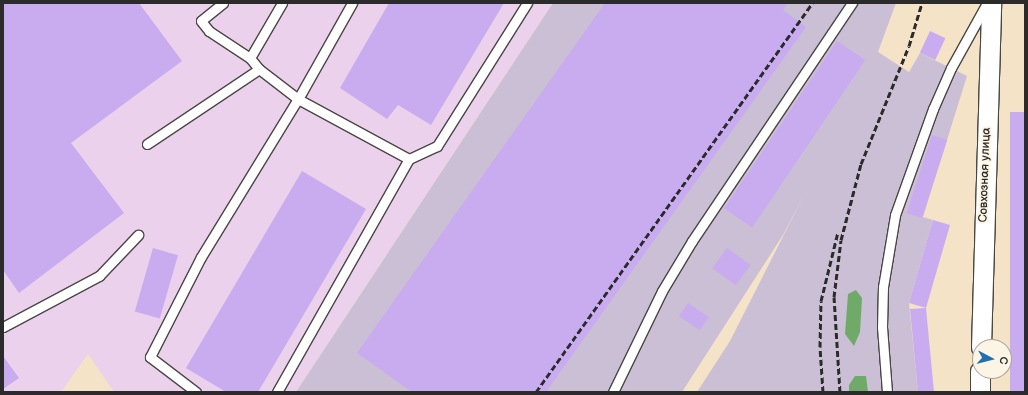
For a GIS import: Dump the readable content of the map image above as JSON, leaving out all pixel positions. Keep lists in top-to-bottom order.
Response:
{
  "streets": {
    "street": ["Совхозная улица"]
  },
  "north": "right"
}
